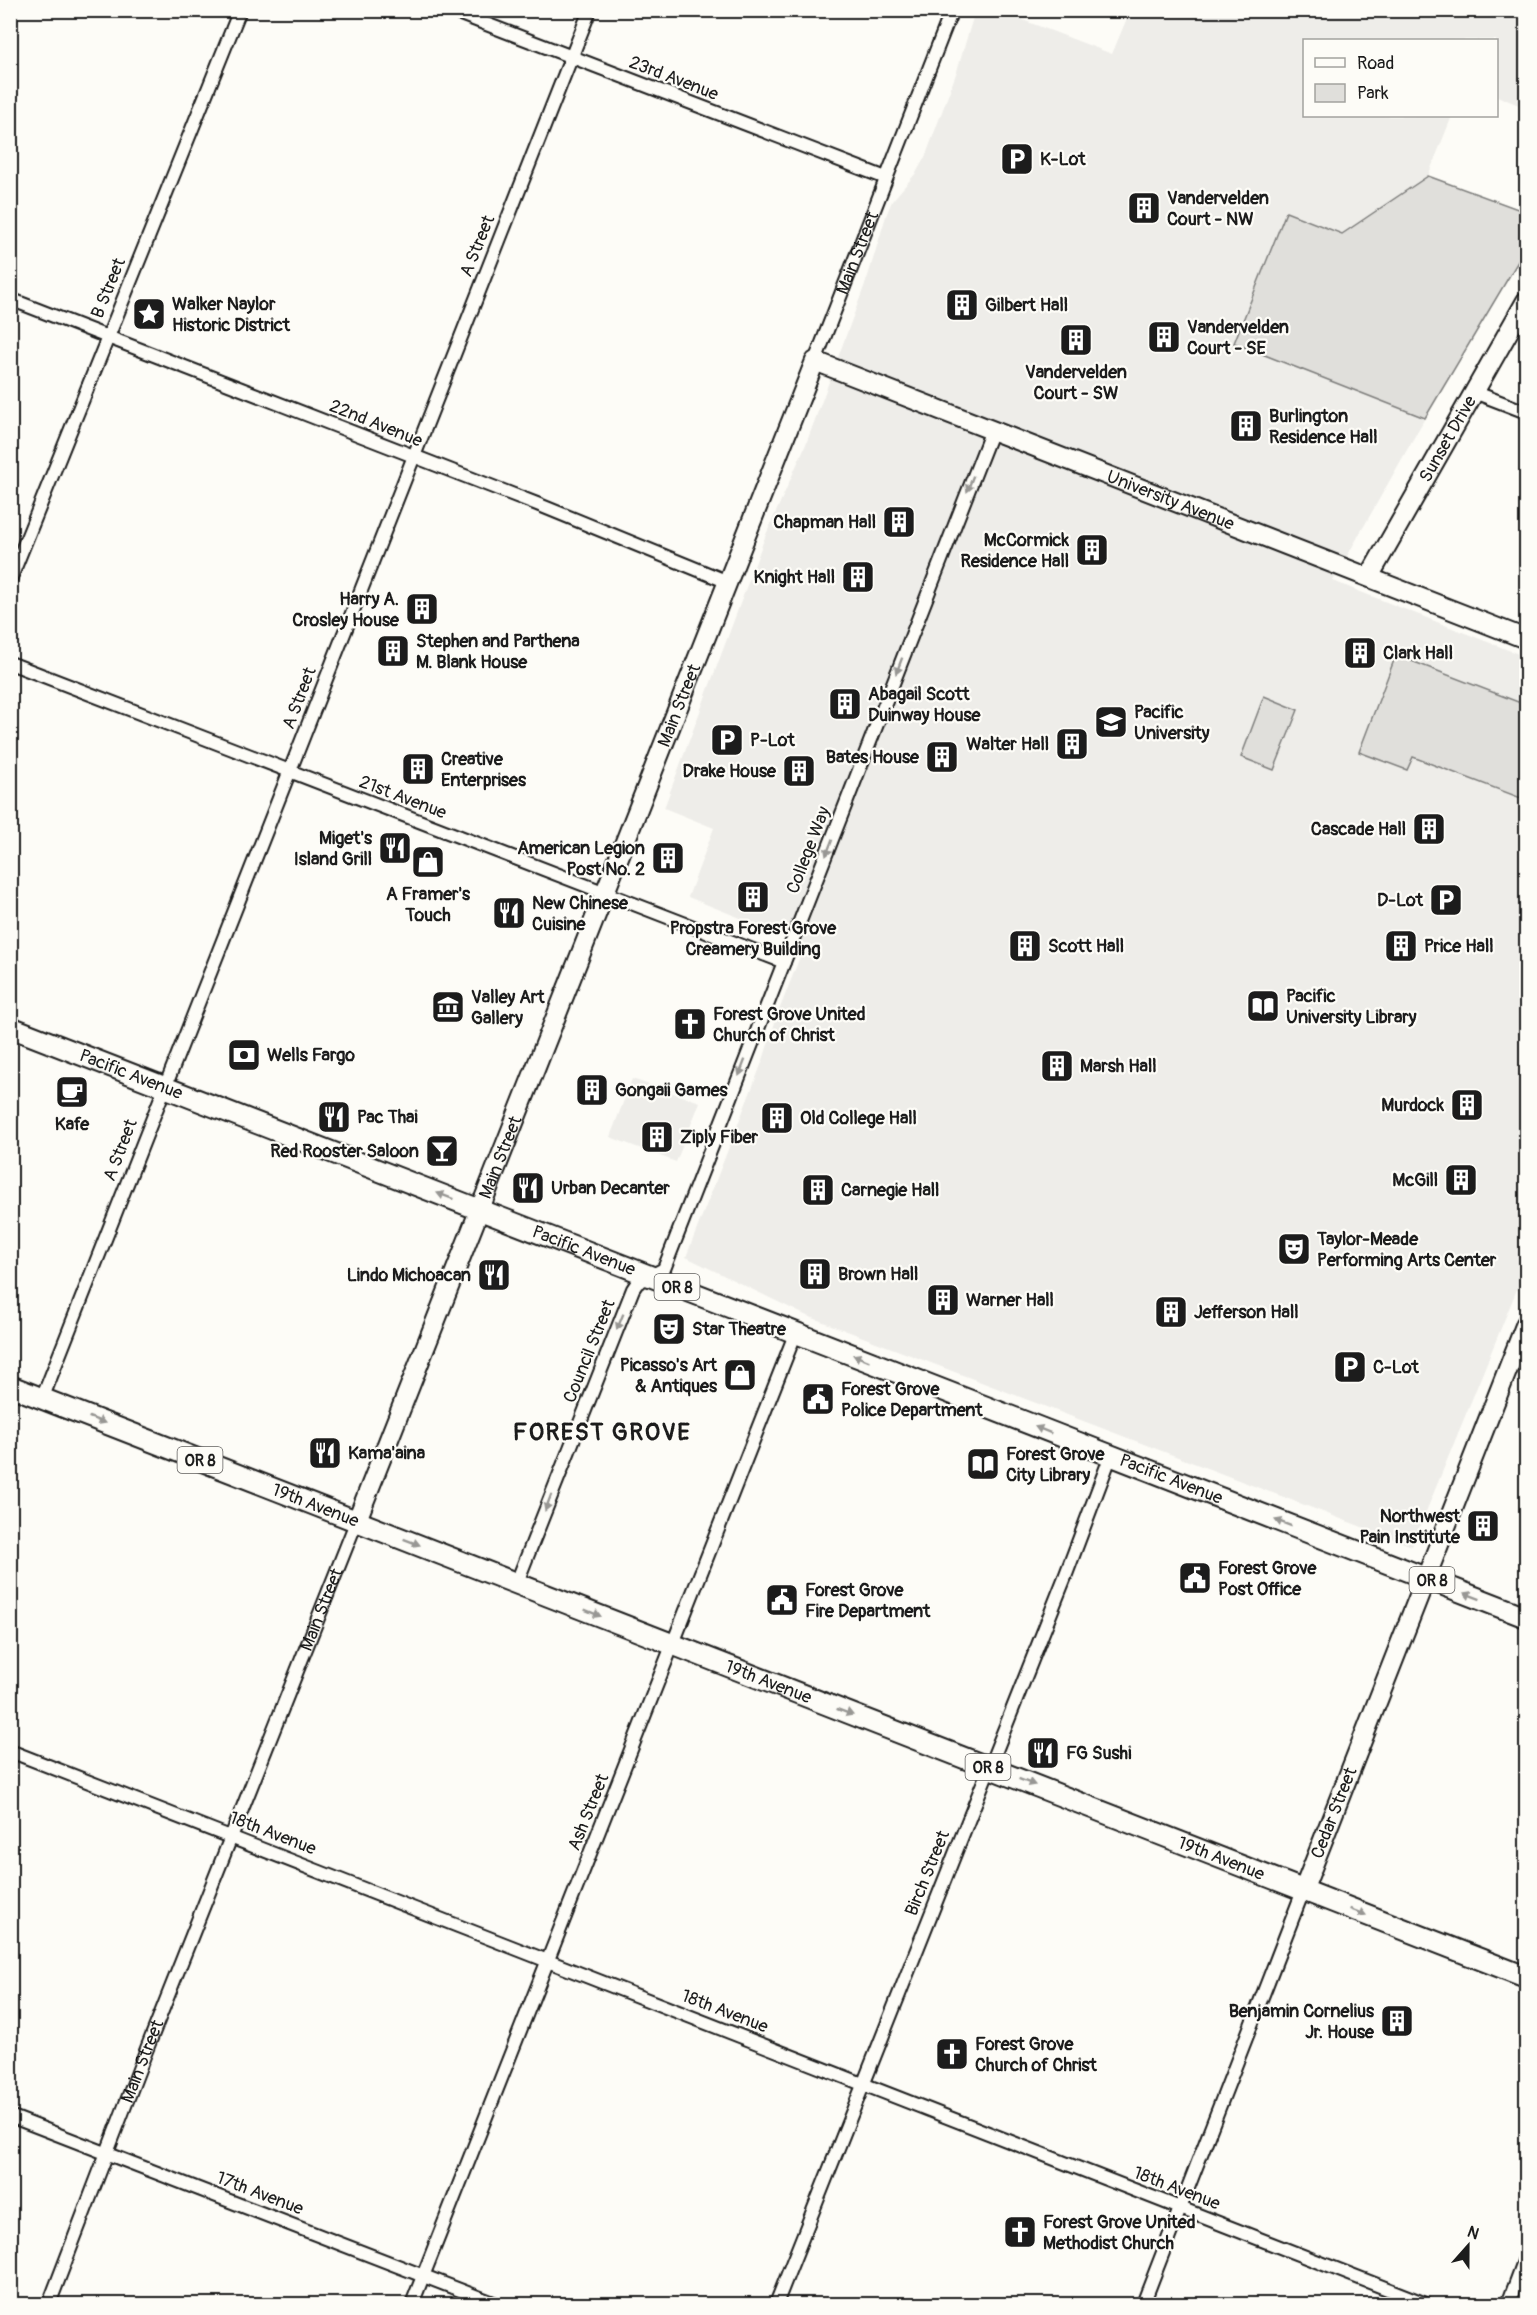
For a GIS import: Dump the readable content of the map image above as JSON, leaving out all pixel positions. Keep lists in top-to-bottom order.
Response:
{
  "streets": {
    "main road": ["Pacific Avenue", "OR 8", "19th Avenue"],
    "street": [
      "23rd Avenue",
      "A Street",
      "Main Street",
      "B Street",
      "22nd Avenue",
      "Sunset Drive",
      "University Avenue",
      "21st Avenue",
      "College Way",
      "Council Street",
      "Ash Street",
      "Cedar Street",
      "18th Avenue",
      "Birch Street",
      "17th Avenue"
    ]
  },
  "crossings": [
    ["23rd Avenue", "A Street"],
    ["23rd Avenue", "Main Street"],
    ["A Street", "22nd Avenue"],
    ["A Street", "21st Avenue"],
    ["A Street", "Pacific Avenue"],
    ["A Street", "19th Avenue"],
    ["Main Street", "22nd Avenue"],
    ["Main Street", "University Avenue"],
    ["Main Street", "21st Avenue"],
    ["Main Street", "Pacific Avenue"],
    ["Main Street", "19th Avenue"],
    ["Main Street", "18th Avenue"],
    ["Main Street", "17th Avenue"],
    ["B Street", "22nd Avenue"],
    ["Sunset Drive", "University Avenue"],
    ["University Avenue", "College Way"],
    ["21st Avenue", "College Way"],
    ["College Way", "Pacific Avenue"],
    ["College Way", "Council Street"],
    ["Pacific Avenue", "Council Street"],
    ["Pacific Avenue", "Ash Street"],
    ["Pacific Avenue", "Cedar Street"],
    ["Pacific Avenue", "Birch Street"],
    ["Council Street", "19th Avenue"],
    ["19th Avenue", "Ash Street"],
    ["19th Avenue", "Cedar Street"],
    ["19th Avenue", "Birch Street"],
    ["Ash Street", "18th Avenue"],
    ["Ash Street", "17th Avenue"],
    ["Cedar Street", "18th Avenue"],
    ["18th Avenue", "Birch Street"]
  ],
  "one_way": [
    "College Way",
    "Pacific Avenue",
    "Council Street",
    "19th Avenue"
  ],
  "districts": ["FOREST GROVE"],
  "places": {
    "parking": [
      "K-Lot",
      "P-Lot",
      "D-Lot",
      "C-Lot"
    ],
    "building": [
      "Vandervelden Court - NW",
      "Gilbert Hall",
      "Vandervelden Court - SE",
      "Vandervelden Court - SW",
      "Burlington Residence Hall",
      "Chapman Hall",
      "McCormick Residence Hall",
      "Knight Hall",
      "Harry A. Crosley House",
      "Stephen and Parthena M. Blank House",
      "Clark Hall",
      "Abagail Scott Duinway House",
      "Walter Hall",
      "Bates House",
      "Creative Enterprises",
      "Drake House",
      "Cascade Hall",
      "American Legion Post No. 2",
      "Propstra Forest Grove Creamery Building",
      "Scott Hall",
      "Price Hall",
      "Marsh Hall",
      "Gongaii Games",
      "Murdock",
      "Old College Hall",
      "Ziply Fiber",
      "McGill",
      "Carnegie Hall",
      "Brown Hall",
      "Warner Hall",
      "Jefferson Hall",
      "Northwest Pain Institute",
      "Benjamin Cornelius Jr. House"
    ],
    "place": ["Walker Naylor Historic District"],
    "school or university": ["Pacific University"],
    "restaurant": [
      "Miget's Island Grill",
      "New Chinese Cuisine",
      "Pac Thai",
      "Urban Decanter",
      "Lindo Michoacan",
      "Kama'aina",
      "FG Sushi"
    ],
    "shop": ["A Framer's Touch", "Picasso's Art & Antiques"],
    "library": ["Pacific University Library", "Forest Grove City Library"],
    "museum": ["Valley Art Gallery"],
    "church": ["Forest Grove United Church of Christ", "Forest Grove Church of Christ", "Forest Grove United Methodist Church"],
    "bank": ["Wells Fargo"],
    "cafe": ["Kafe"],
    "bar": ["Red Rooster Saloon"],
    "theatre": ["Taylor-Meade Performing Arts Center", "Star Theatre"],
    "public building": ["Forest Grove Police Department", "Forest Grove Post Office", "Forest Grove Fire Department"]
  },
  "legend": ["Road", "Park"],
  "north": "top"
}
